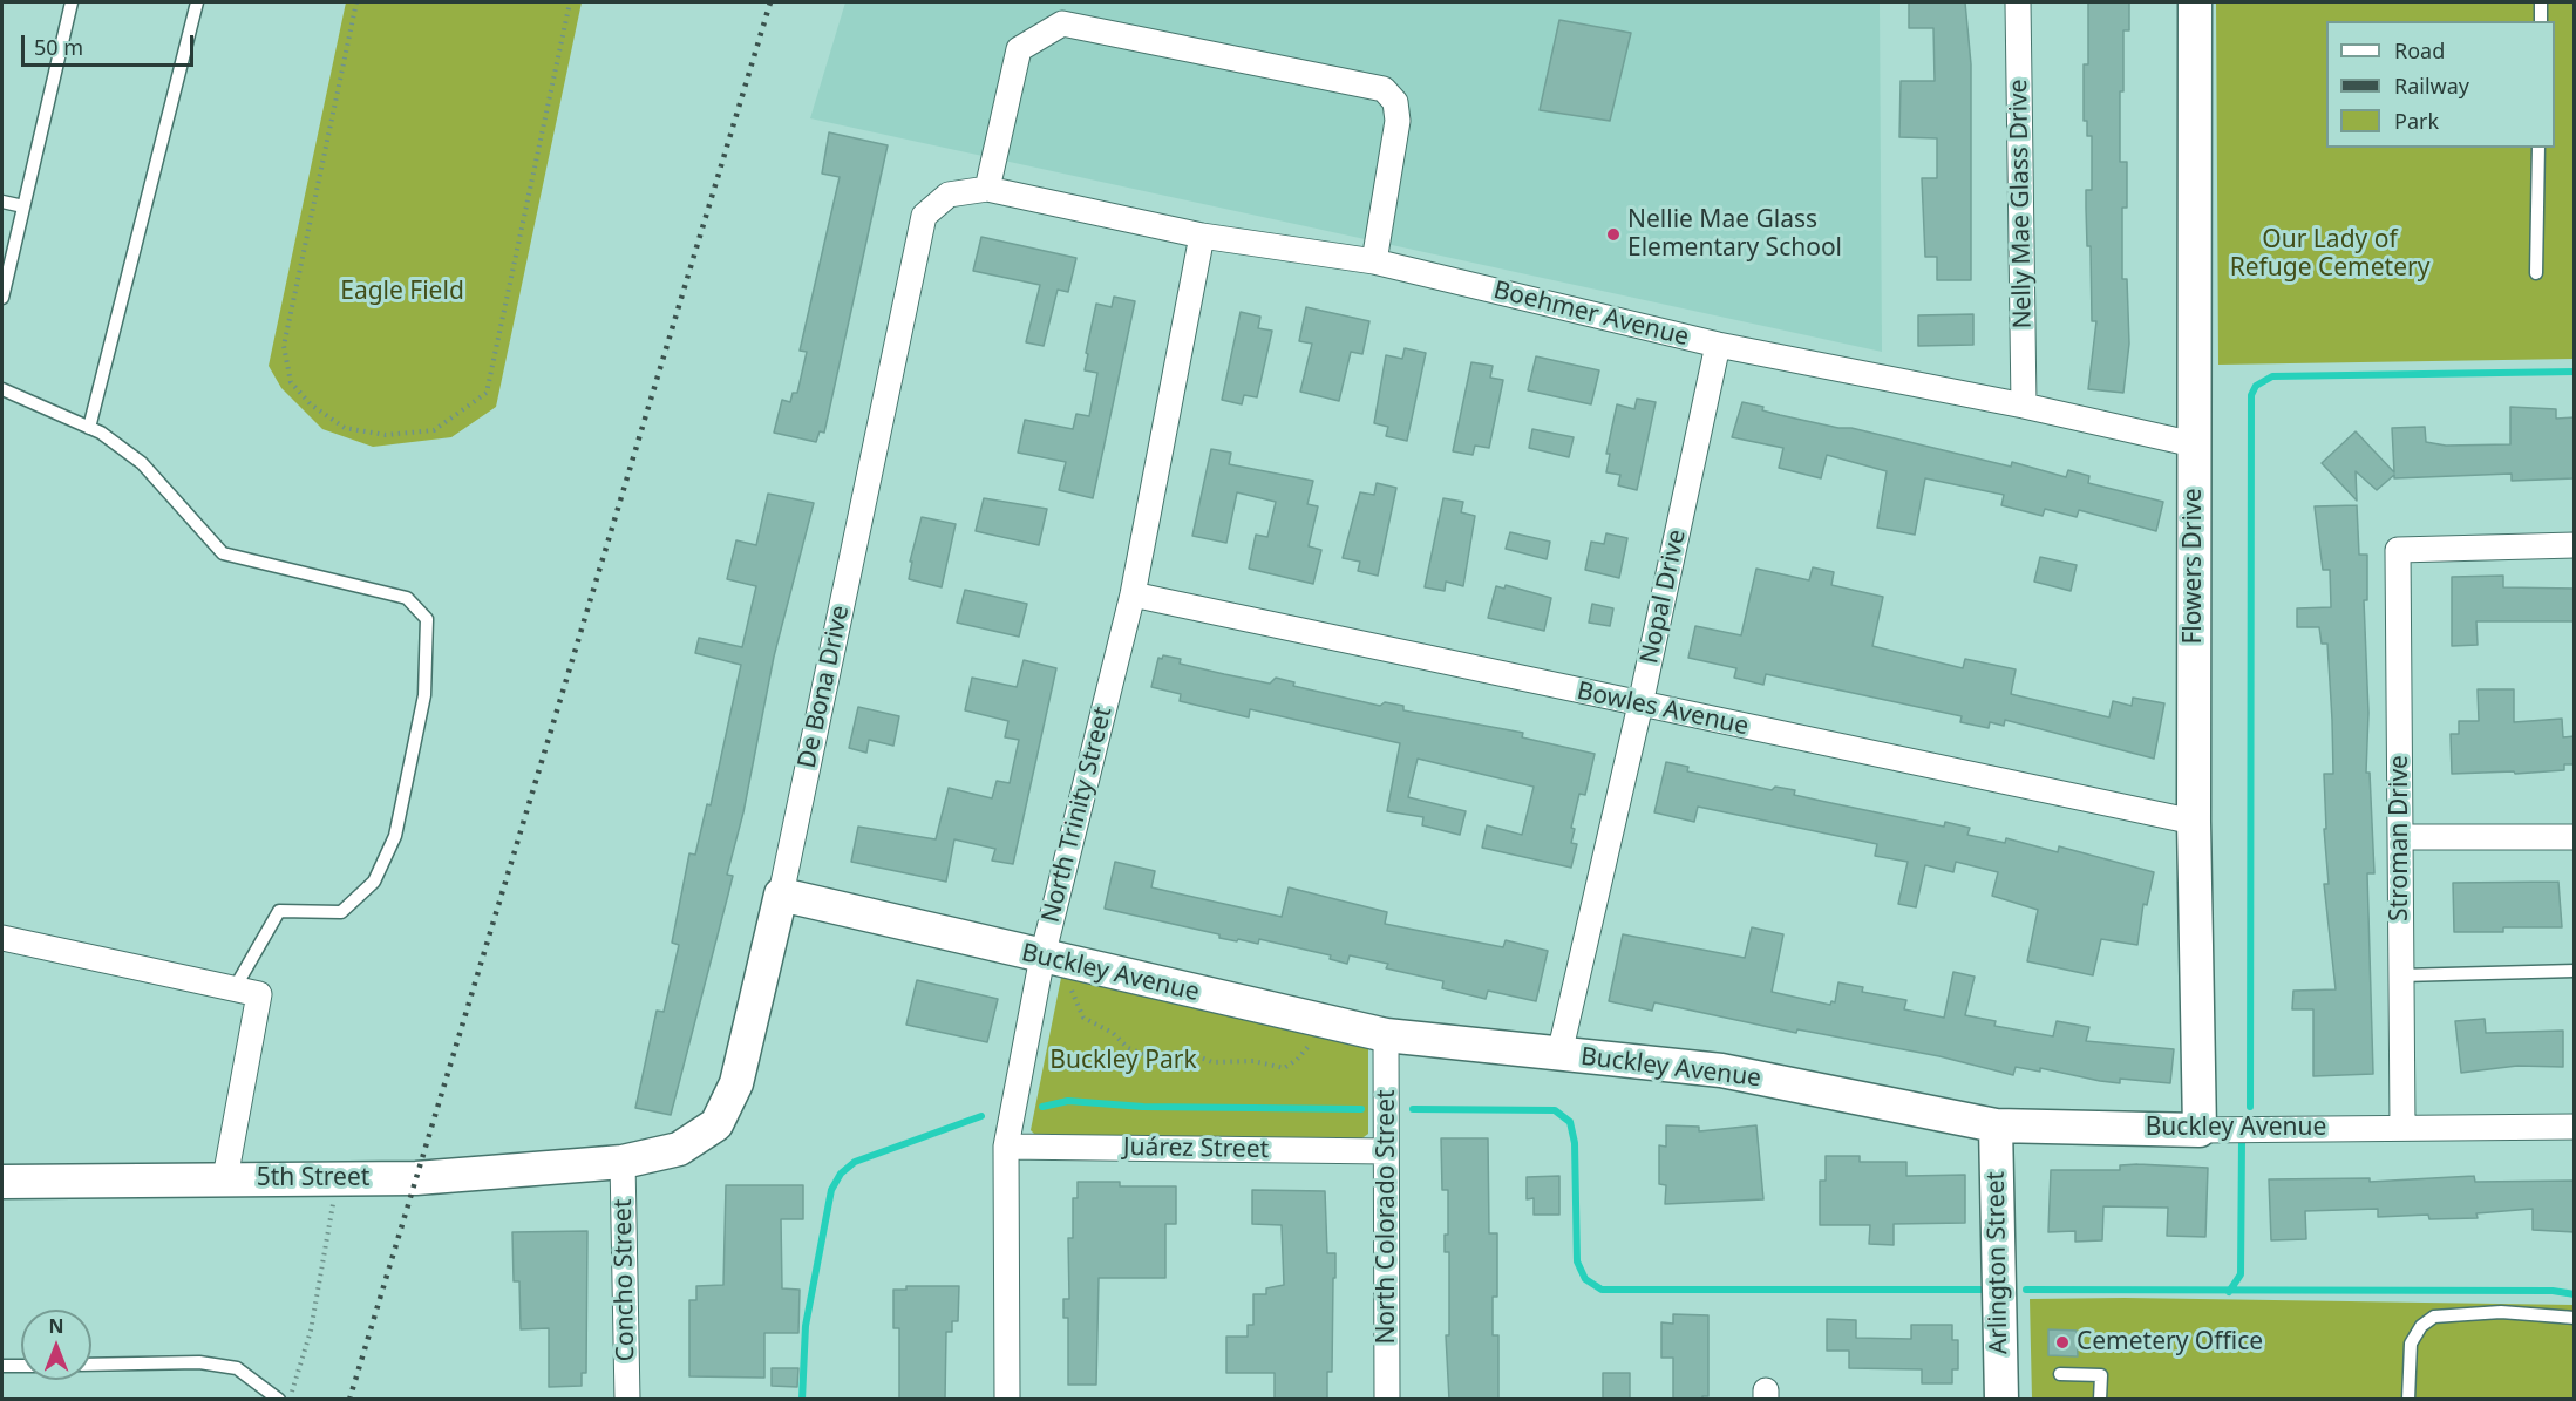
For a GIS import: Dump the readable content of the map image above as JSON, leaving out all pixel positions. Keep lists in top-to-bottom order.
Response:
{
  "streets": {
    "street": [
      "Nelly Mae Glass Drive",
      "Boehmer Avenue",
      "Flowers Drive",
      "Nopal Drive",
      "De Bona Drive",
      "Bowles Avenue",
      "North Trinity Street",
      "Stroman Drive",
      "Buckley Avenue",
      "Juárez Street",
      "5th Street",
      "North Colorado Street",
      "Arlington Street",
      "Concho Street"
    ]
  },
  "crossings": [
    ["Nelly Mae Glass Drive", "Boehmer Avenue"],
    ["Boehmer Avenue", "Flowers Drive"],
    ["Boehmer Avenue", "Nopal Drive"],
    ["Boehmer Avenue", "De Bona Drive"],
    ["Boehmer Avenue", "North Trinity Street"],
    ["Flowers Drive", "Bowles Avenue"],
    ["Flowers Drive", "Buckley Avenue"],
    ["Nopal Drive", "Bowles Avenue"],
    ["Nopal Drive", "Buckley Avenue"],
    ["De Bona Drive", "Buckley Avenue"],
    ["De Bona Drive", "5th Street"],
    ["De Bona Drive", "Concho Street"],
    ["Bowles Avenue", "North Trinity Street"],
    ["North Trinity Street", "Buckley Avenue"],
    ["North Trinity Street", "Juárez Street"],
    ["Stroman Drive", "Buckley Avenue"],
    ["Buckley Avenue", "North Colorado Street"],
    ["Buckley Avenue", "Arlington Street"],
    ["Juárez Street", "North Colorado Street"],
    ["5th Street", "Concho Street"]
  ],
  "parks": ["Our Lady of Refuge Cemetery", "Eagle Field", "Buckley Park"],
  "places": ["Nellie Mae Glass Elementary School", "Cemetery Office"],
  "legend": ["Road", "Railway", "Park"],
  "scale_bar": "50 m",
  "north": "top"
}
